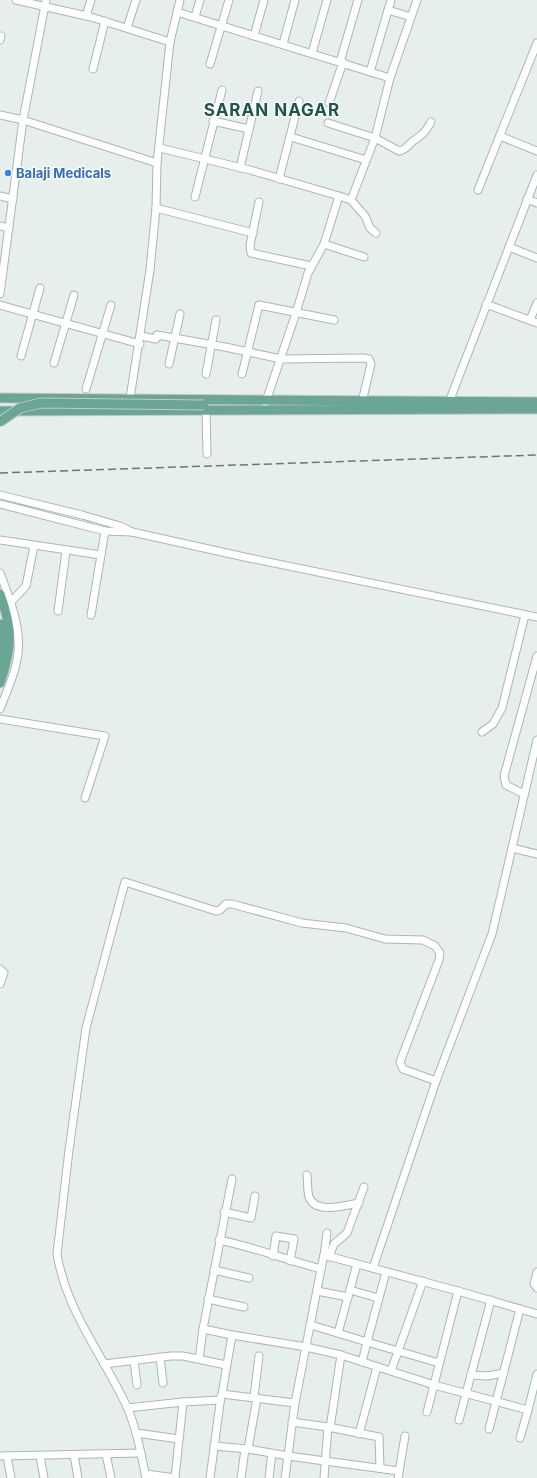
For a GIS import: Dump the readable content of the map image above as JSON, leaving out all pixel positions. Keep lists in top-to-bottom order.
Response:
{
  "districts": ["SARAN NAGAR"],
  "places": ["Balaji Medicals"]
}
